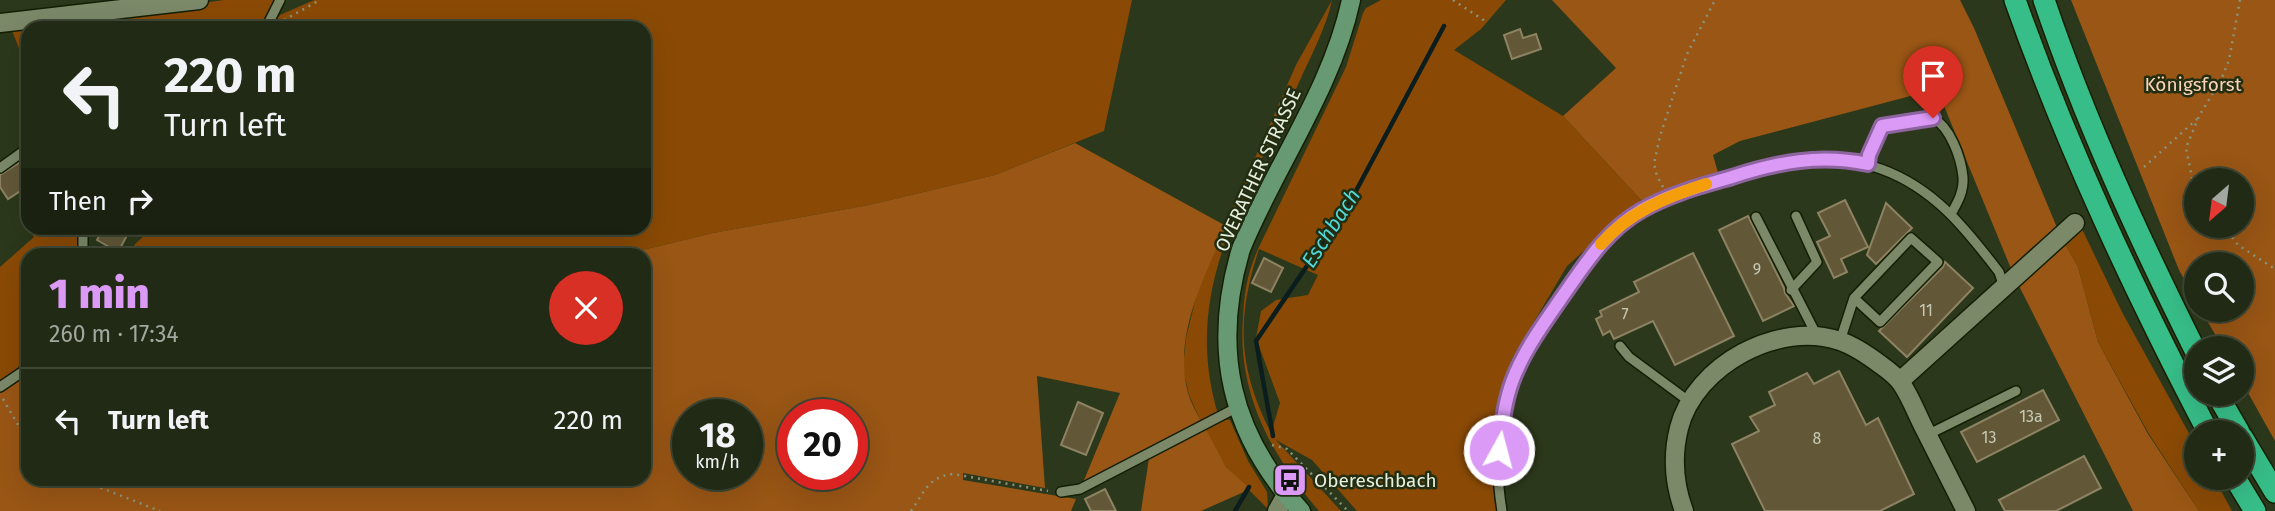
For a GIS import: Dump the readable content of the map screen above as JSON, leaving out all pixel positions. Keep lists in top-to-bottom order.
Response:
{
  "streets": {
    "main road": ["OVERATHER STRASSE"]
  },
  "water": ["Eschbach"],
  "parks": ["Königsforst"],
  "places": {
    "bus stop": ["Obereschbach"]
  },
  "house_numbers": [
    "9",
    "11",
    "7",
    "13a",
    "13",
    "8"
  ],
  "north": "bottom left",
  "page": {
    "turn": ["220 m", "Turn left"],
    "map_buttons": "+",
    "then": "Then",
    "heading": ["1 min", "260 m · 17:34"],
    "list": [
      {
        "name": "Turn left",
        "value": "220 m"
      }
    ],
    "speed": "18 km/h",
    "limit": "20"
  }
}
